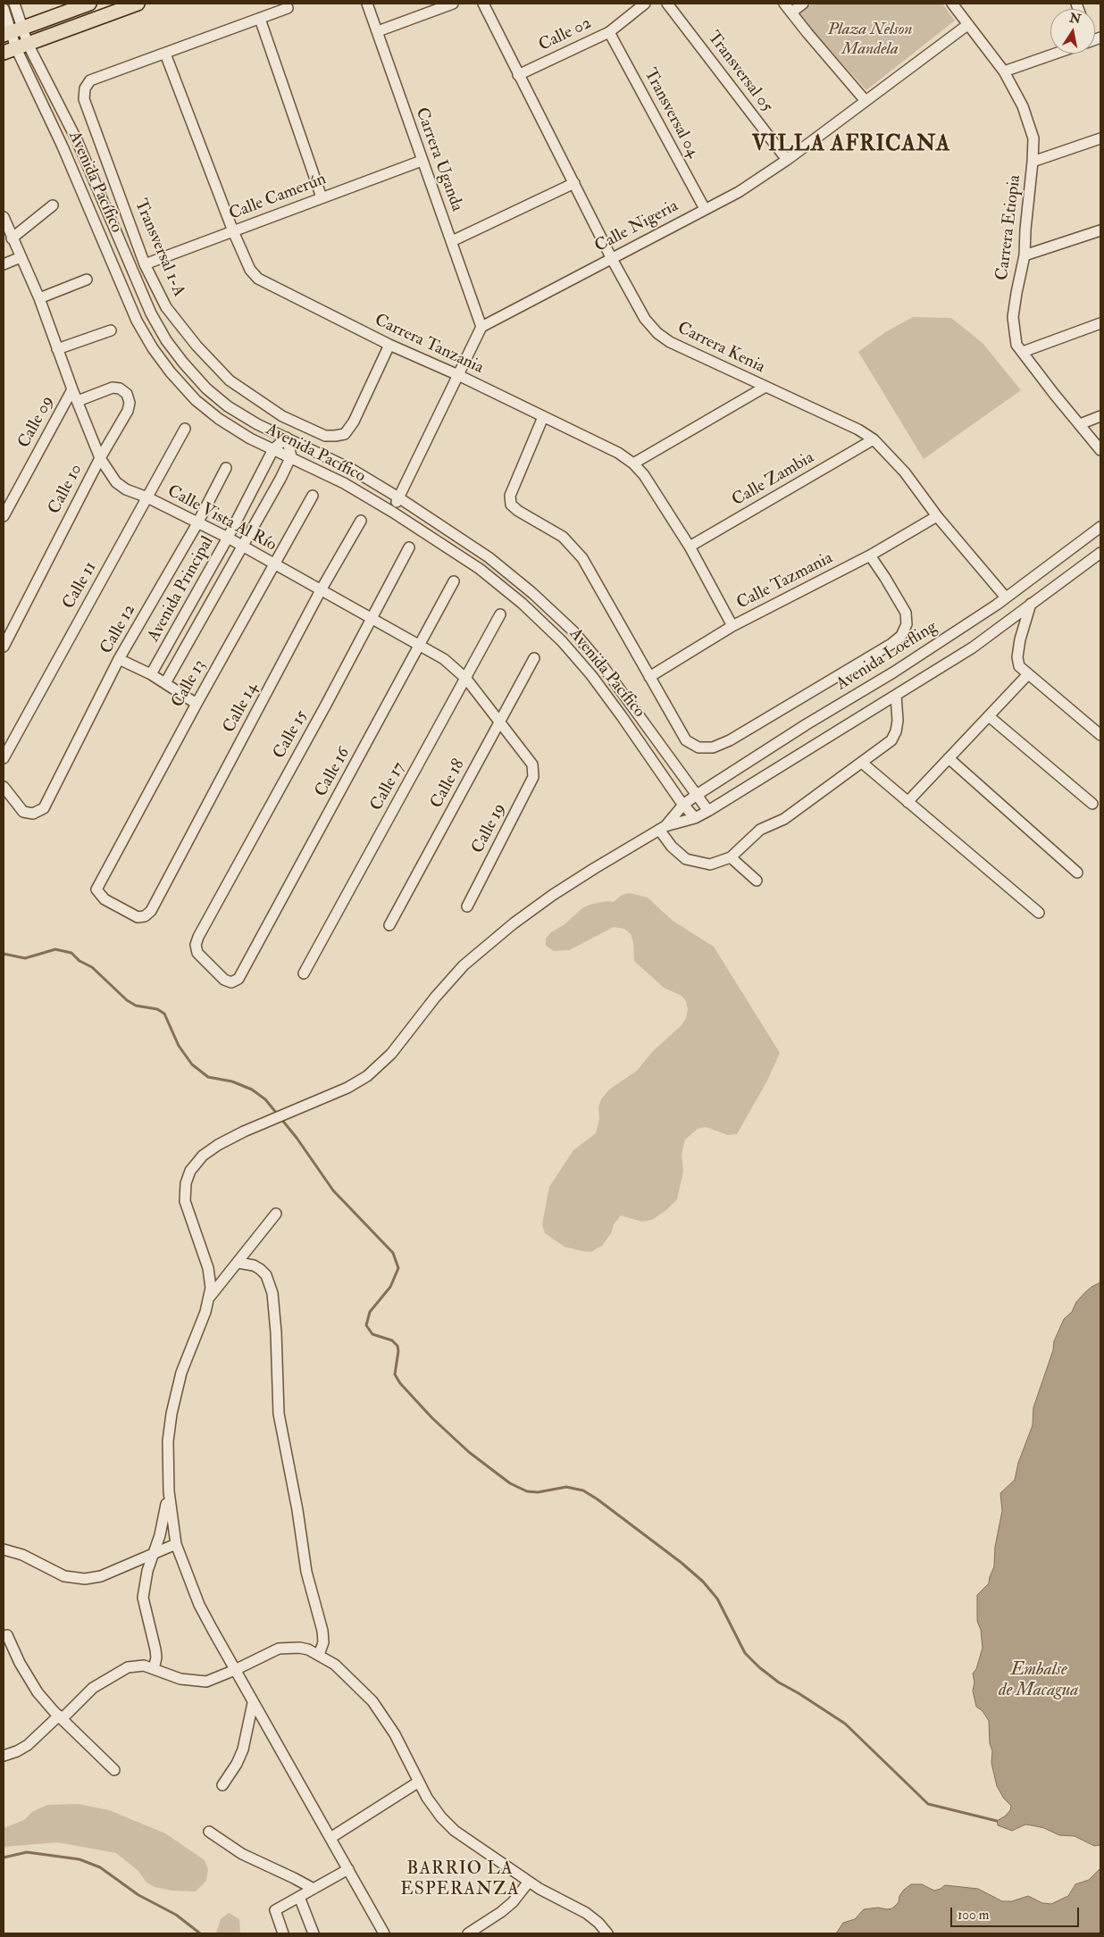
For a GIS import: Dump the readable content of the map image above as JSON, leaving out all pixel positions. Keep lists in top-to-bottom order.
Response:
{
  "streets": {
    "street": [
      "Calle 02",
      "Transversal 05",
      "Transversal 04",
      "Carrera Uganda",
      "Avenida Pacífico",
      "Calle Camerún",
      "Calle Nigeria",
      "Carrera Etiopia",
      "Transversal 1-A",
      "Carrera Tanzania",
      "Carrera Kenia",
      "Calle 09",
      "Calle Zambia",
      "Calle 10",
      "Calle Vista Al Río",
      "Calle Tazmania",
      "Calle 11",
      "Avenida Principal",
      "Calle 12",
      "Avenida Loefling",
      "Calle 13",
      "Calle 14",
      "Calle 15",
      "Calle 16",
      "Calle 18",
      "Calle 17",
      "Calle 19"
    ]
  },
  "crossings": [
    ["Calle 02", "Transversal 04"],
    ["Calle 02", "Carrera Kenia"],
    ["Transversal 05", "Calle Nigeria"],
    ["Transversal 04", "Calle Nigeria"],
    ["Carrera Uganda", "Calle Camerún"],
    ["Carrera Uganda", "Calle Nigeria"],
    ["Avenida Pacífico", "Avenida Principal"],
    ["Avenida Pacífico", "Avenida Loefling"],
    ["Calle Camerún", "Transversal 1-A"],
    ["Calle Camerún", "Carrera Tanzania"],
    ["Calle Nigeria", "Carrera Etiopia"],
    ["Calle Nigeria", "Carrera Kenia"],
    ["Transversal 1-A", "Carrera Tanzania"],
    ["Carrera Tanzania", "Calle Zambia"],
    ["Carrera Tanzania", "Calle Tazmania"],
    ["Carrera Kenia", "Calle Zambia"],
    ["Carrera Kenia", "Calle Tazmania"],
    ["Carrera Kenia", "Avenida Loefling"],
    ["Calle 09", "Calle Vista Al Río"],
    ["Calle 10", "Calle Vista Al Río"],
    ["Calle Vista Al Río", "Calle 11"],
    ["Calle Vista Al Río", "Avenida Principal"],
    ["Calle Vista Al Río", "Calle 12"],
    ["Calle Vista Al Río", "Calle 13"],
    ["Calle Vista Al Río", "Calle 14"],
    ["Calle Vista Al Río", "Calle 15"],
    ["Calle Vista Al Río", "Calle 16"],
    ["Calle Vista Al Río", "Calle 18"],
    ["Calle Vista Al Río", "Calle 17"],
    ["Calle Vista Al Río", "Calle 19"],
    ["Calle 13", "Calle 14"],
    ["Calle 15", "Calle 16"]
  ],
  "districts": ["VILLA AFRICANA", "BARRIO LA ESPERANZA"],
  "water": ["Embalse de Macagua"],
  "parks": ["Plaza Nelson Mandela"],
  "scale_bar": "100 m",
  "north": "top"
}
